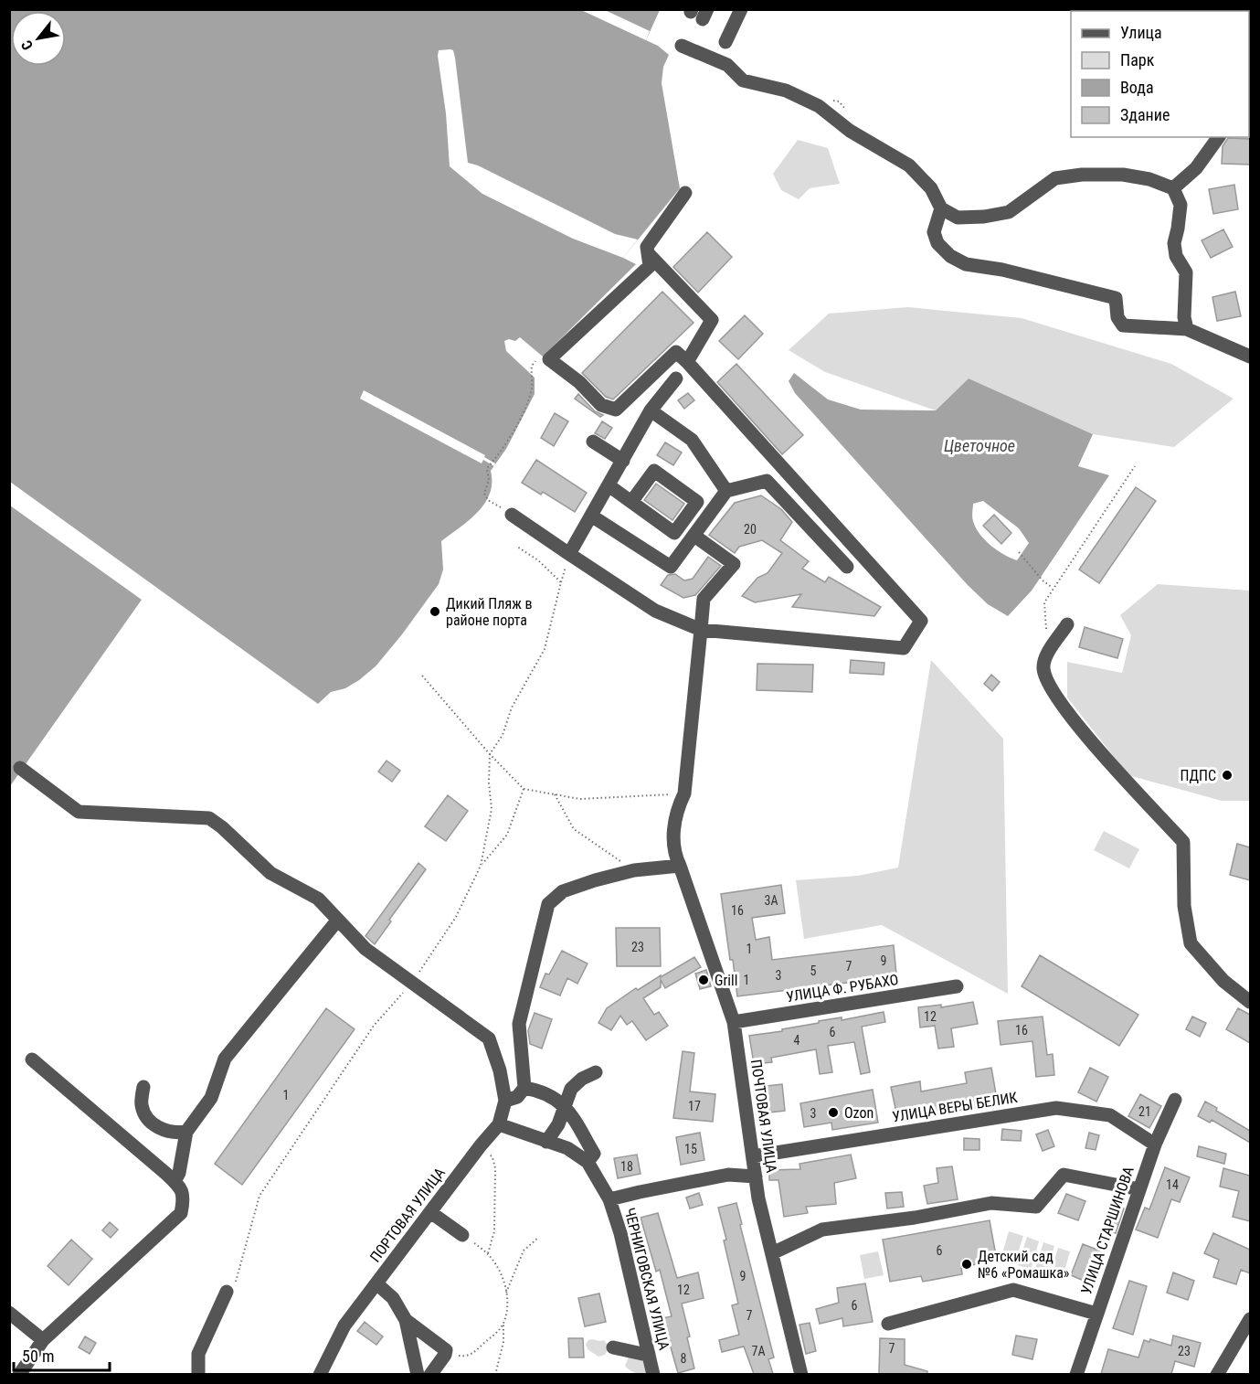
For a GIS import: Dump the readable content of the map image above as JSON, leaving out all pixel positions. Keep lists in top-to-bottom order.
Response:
{
  "streets": {
    "street": [
      "УЛИЦА Ф. РУБАХО",
      "УЛИЦА ВЕРЫ БЕЛИК",
      "ПОЧТОВАЯ УЛИЦА",
      "ПОРТОВАЯ УЛИЦА",
      "УЛИЦА СТАРШИНОВА",
      "ЧЕРНИГОВСКАЯ УЛИЦА"
    ]
  },
  "crossings": [
    ["УЛИЦА Ф. РУБАХО", "ПОЧТОВАЯ УЛИЦА"],
    ["УЛИЦА ВЕРЫ БЕЛИК", "ПОЧТОВАЯ УЛИЦА"],
    ["УЛИЦА ВЕРЫ БЕЛИК", "УЛИЦА СТАРШИНОВА"],
    ["ПОРТОВАЯ УЛИЦА", "ЧЕРНИГОВСКАЯ УЛИЦА"]
  ],
  "water": ["Цветочное"],
  "places": [
    "Дикий Пляж в районе порта",
    "ПДПС",
    "Grill",
    "Ozon",
    "Детский сад №6 «Ромашка»"
  ],
  "house_numbers": [
    "20",
    "3А",
    "16",
    "23",
    "1",
    "9",
    "7",
    "5",
    "3",
    "1",
    "12",
    "16",
    "6",
    "4",
    "1",
    "17",
    "21",
    "3",
    "15",
    "18",
    "14",
    "6",
    "9",
    "12",
    "6",
    "7",
    "7",
    "7А",
    "23",
    "8"
  ],
  "legend": [
    "Улица",
    "Парк",
    "Вода",
    "Здание"
  ],
  "scale_bar": "50 m",
  "north": "bottom left"
}
